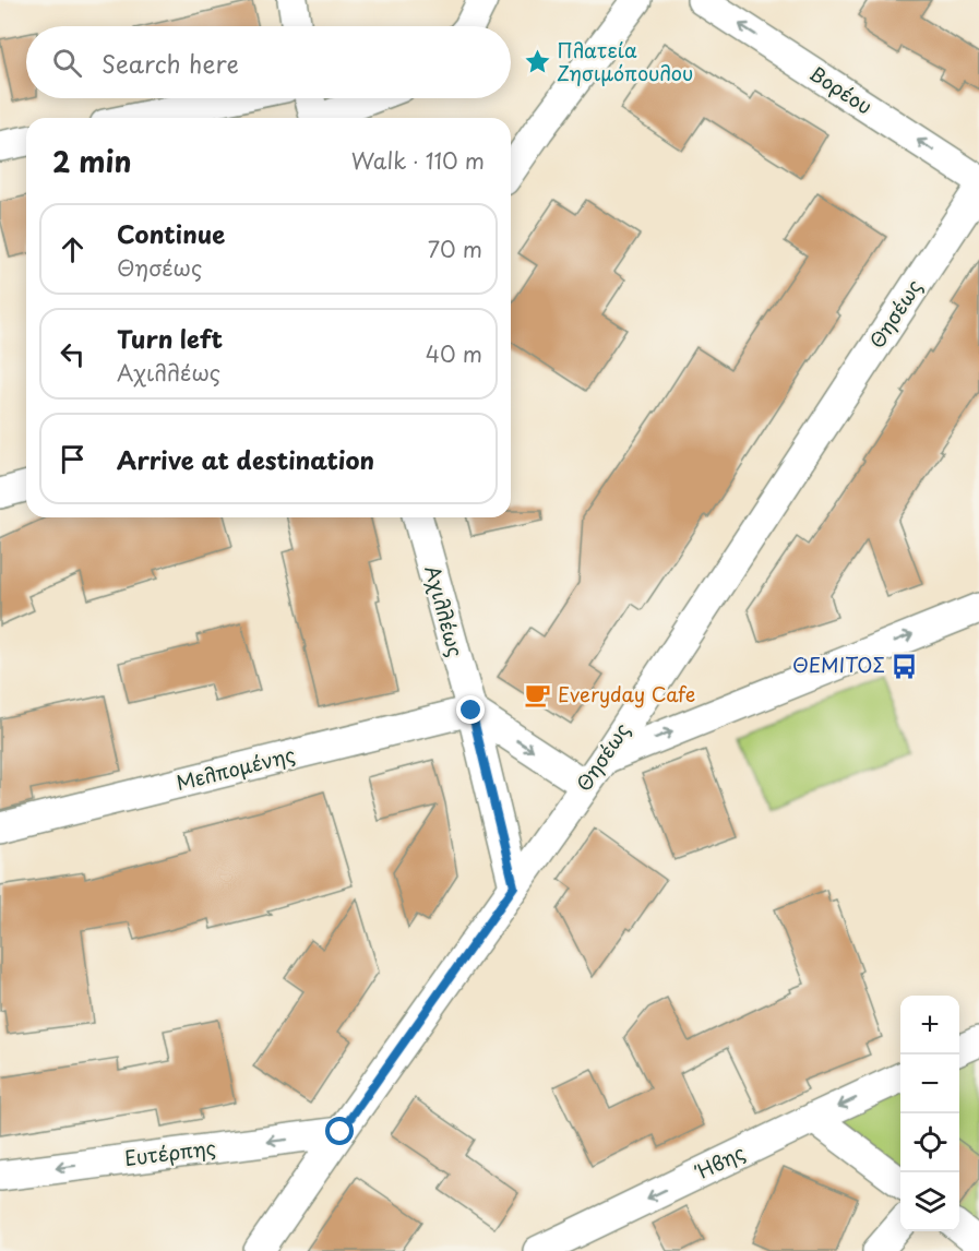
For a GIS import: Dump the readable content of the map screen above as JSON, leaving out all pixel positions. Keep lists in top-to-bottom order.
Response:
{
  "streets": {
    "street": [
      "Βορέου",
      "Θησέως",
      "Αχιλλέως",
      "Μελπομένης",
      "Ευτέρπης",
      "Ήβης"
    ]
  },
  "crossings": [
    ["Θησέως", "Αχιλλέως"],
    ["Θησέως", "Ευτέρπης"],
    ["Αχιλλέως", "Μελπομένης"]
  ],
  "one_way": ["Βορέου", "Ευτέρπης", "Ήβης"],
  "places": {
    "place": ["Πλατεία Ζησιμόπουλου"],
    "bus stop": ["ΘΕΜΙΤΟΣ"],
    "cafe": ["Everyday Cafe"]
  },
  "page": {
    "search": "Search here",
    "heading": ["2 min", "Walk · 110 m"],
    "list": [
      ["Continue", "Θησέως", "70 m"],
      ["Turn left", "Αχιλλέως", "40 m"],
      "Arrive at destination"
    ],
    "map_buttons": ["+", "−"]
  }
}
